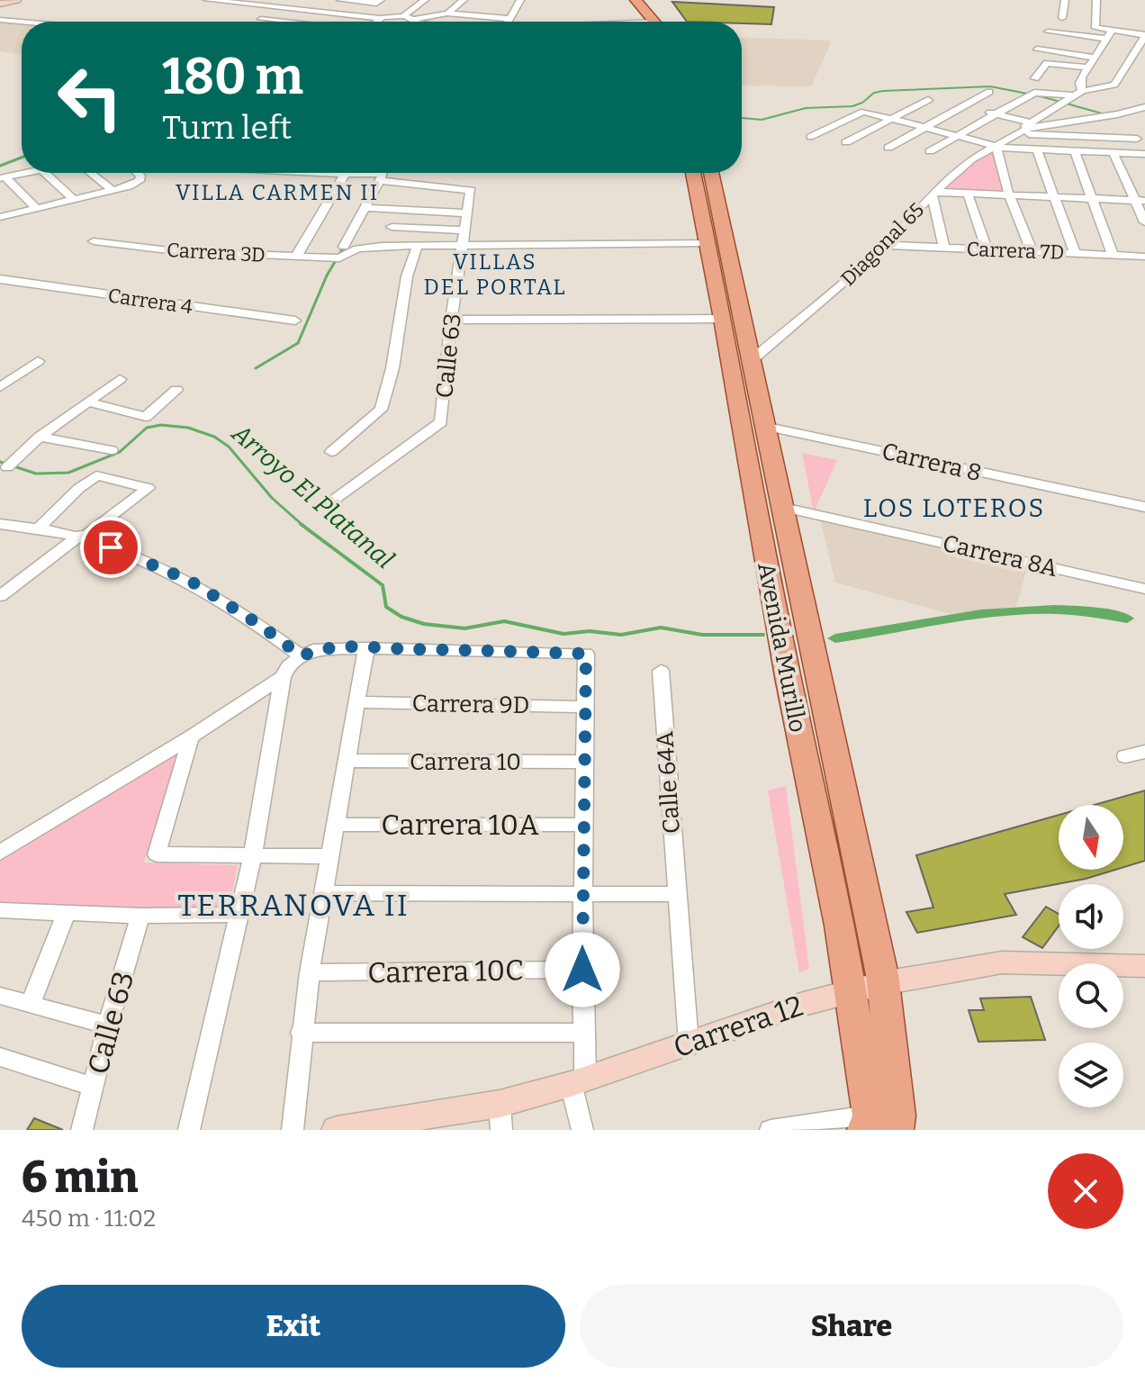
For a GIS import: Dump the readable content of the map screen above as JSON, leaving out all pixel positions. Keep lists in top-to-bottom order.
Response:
{
  "streets": {
    "main road": ["Avenida Murillo", "Carrera 12"],
    "street": [
      "Diagonal 65",
      "Carrera 7D",
      "Carrera 3D",
      "Carrera 4",
      "Calle 63",
      "Carrera 8",
      "Carrera 8A",
      "Carrera 9D",
      "Carrera 10",
      "Calle 64A",
      "Carrera 10A",
      "Carrera 10C"
    ]
  },
  "crossings": [
    ["Diagonal 65", "Carrera 7D"],
    ["Diagonal 65", "Avenida Murillo"],
    ["Carrera 8", "Avenida Murillo"],
    ["Carrera 8A", "Avenida Murillo"],
    ["Avenida Murillo", "Carrera 12"],
    ["Calle 64A", "Carrera 12"]
  ],
  "districts": [
    "VILLA CARMEN II",
    "VILLAS DEL PORTAL",
    "LOS LOTEROS",
    "TERRANOVA II"
  ],
  "water": ["Arroyo El Platanal"],
  "north": "bottom",
  "page": {
    "turn": ["180 m", "Turn left"],
    "heading": ["6 min", "450 m · 11:02"],
    "buttons": ["Exit", "Share"]
  }
}
